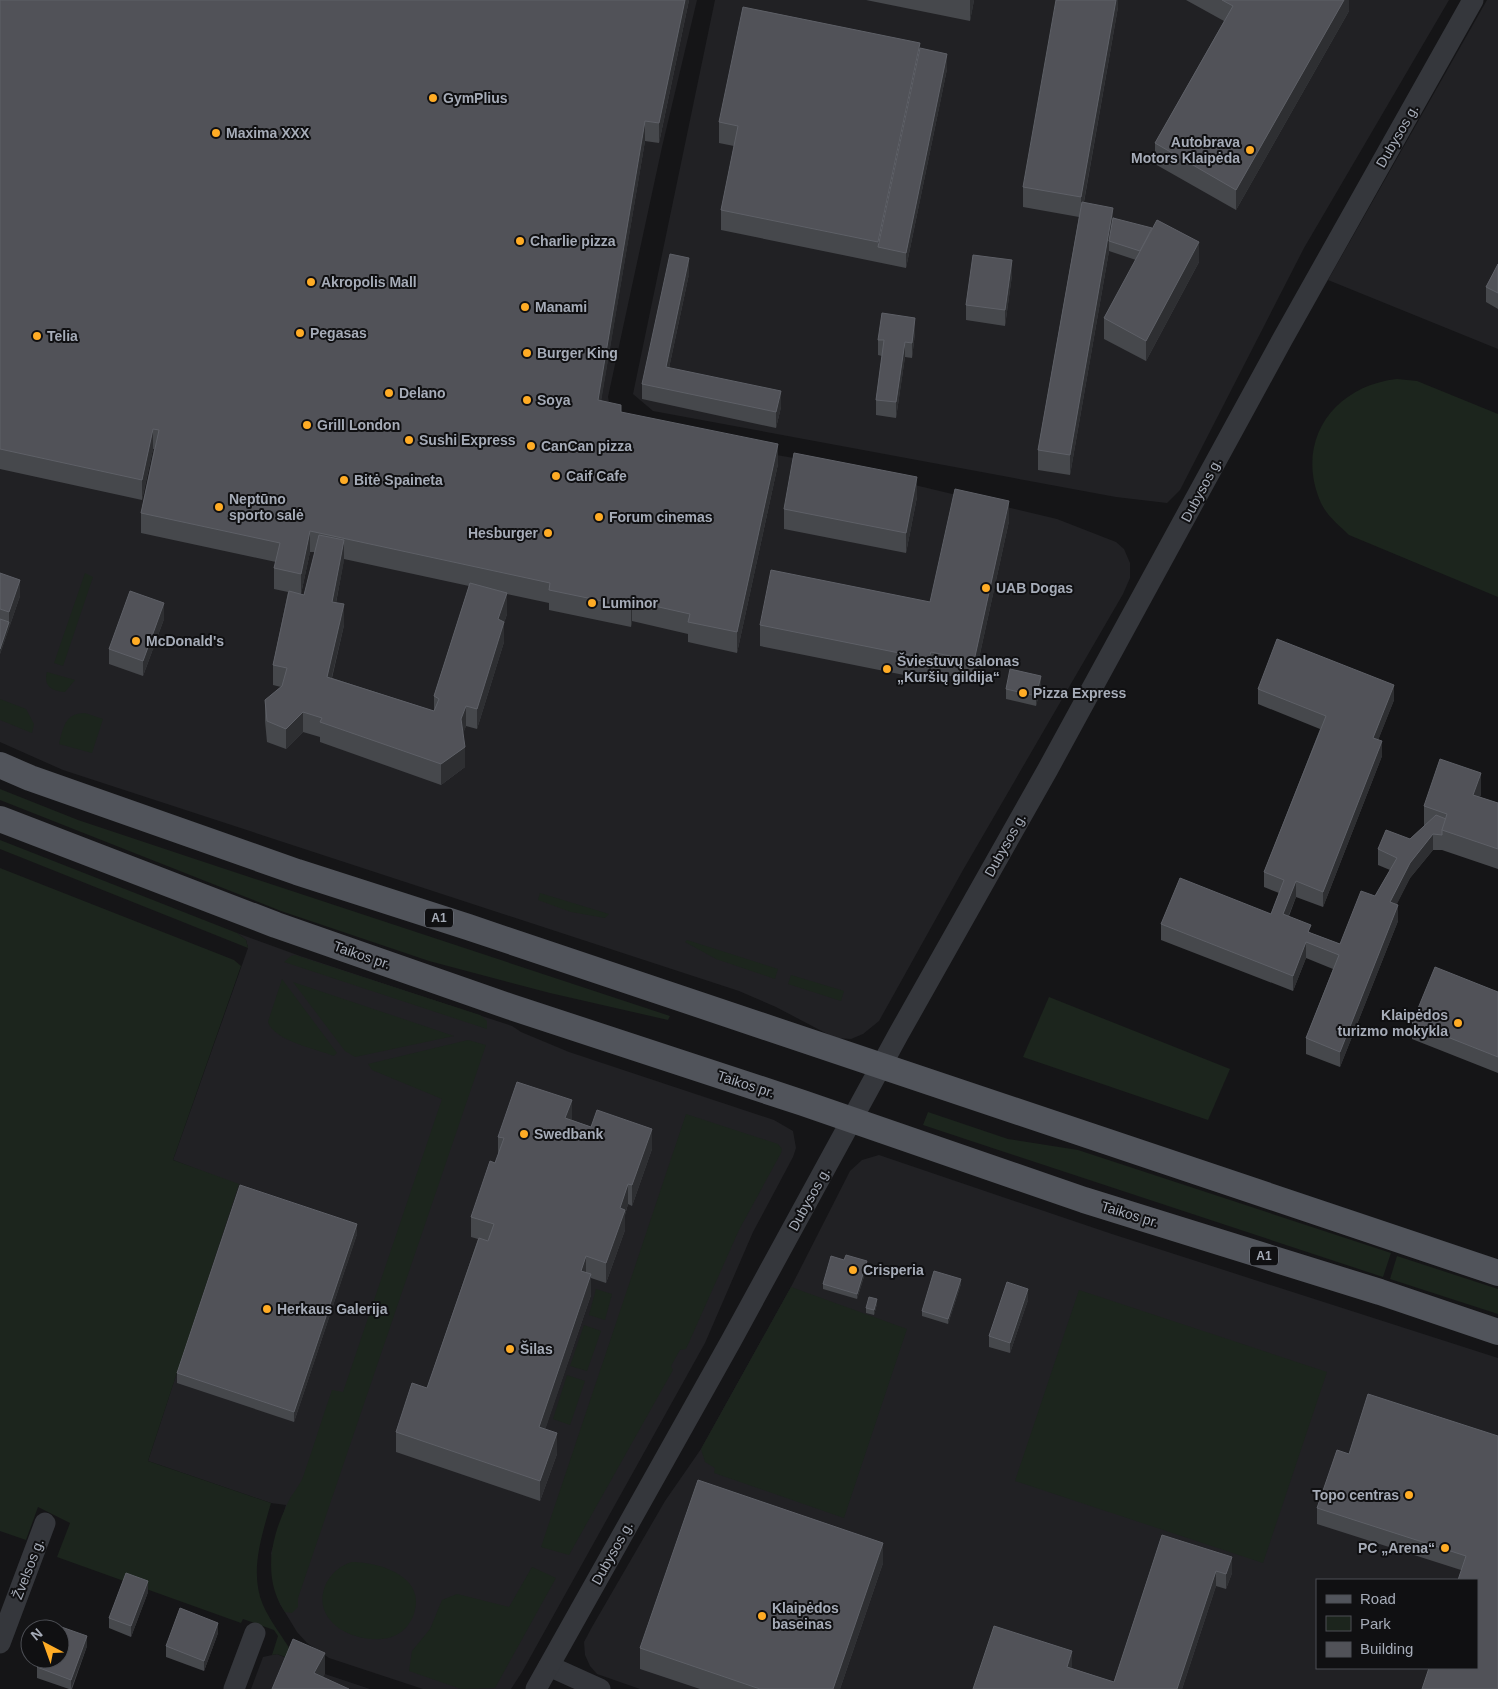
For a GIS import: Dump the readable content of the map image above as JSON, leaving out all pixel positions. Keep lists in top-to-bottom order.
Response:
{
  "streets": {
    "main road": ["A1", "Taikos pr."],
    "street": ["Dubysos g.", "Žvelsos g."]
  },
  "crossings": [
    ["Dubysos g.", "A1"],
    ["Dubysos g.", "Taikos pr."]
  ],
  "places": [
    "GymPlius",
    "Maxima XXX",
    "Autobrava Motors Klaipėda",
    "Charlie pizza",
    "Akropolis Mall",
    "Manami",
    "Pegasas",
    "Telia",
    "Burger King",
    "Delano",
    "Soya",
    "Grill London",
    "Sushi Express",
    "CanCan pizza",
    "Caif Cafe",
    "Bitė Spaineta",
    "Neptūno sporto salė",
    "Forum cinemas",
    "Hesburger",
    "UAB Dogas",
    "Luminor",
    "McDonald's",
    "Šviestuvų salonas „Kuršių gildija“",
    "Pizza Express",
    "Klaipėdos turizmo mokykla",
    "Swedbank",
    "Crisperia",
    "Herkaus Galerija",
    "Šilas",
    "Topo centras",
    "PC „Arena“",
    "Klaipėdos baseinas"
  ],
  "legend": ["Road", "Park", "Building"],
  "north": "top left"
}
